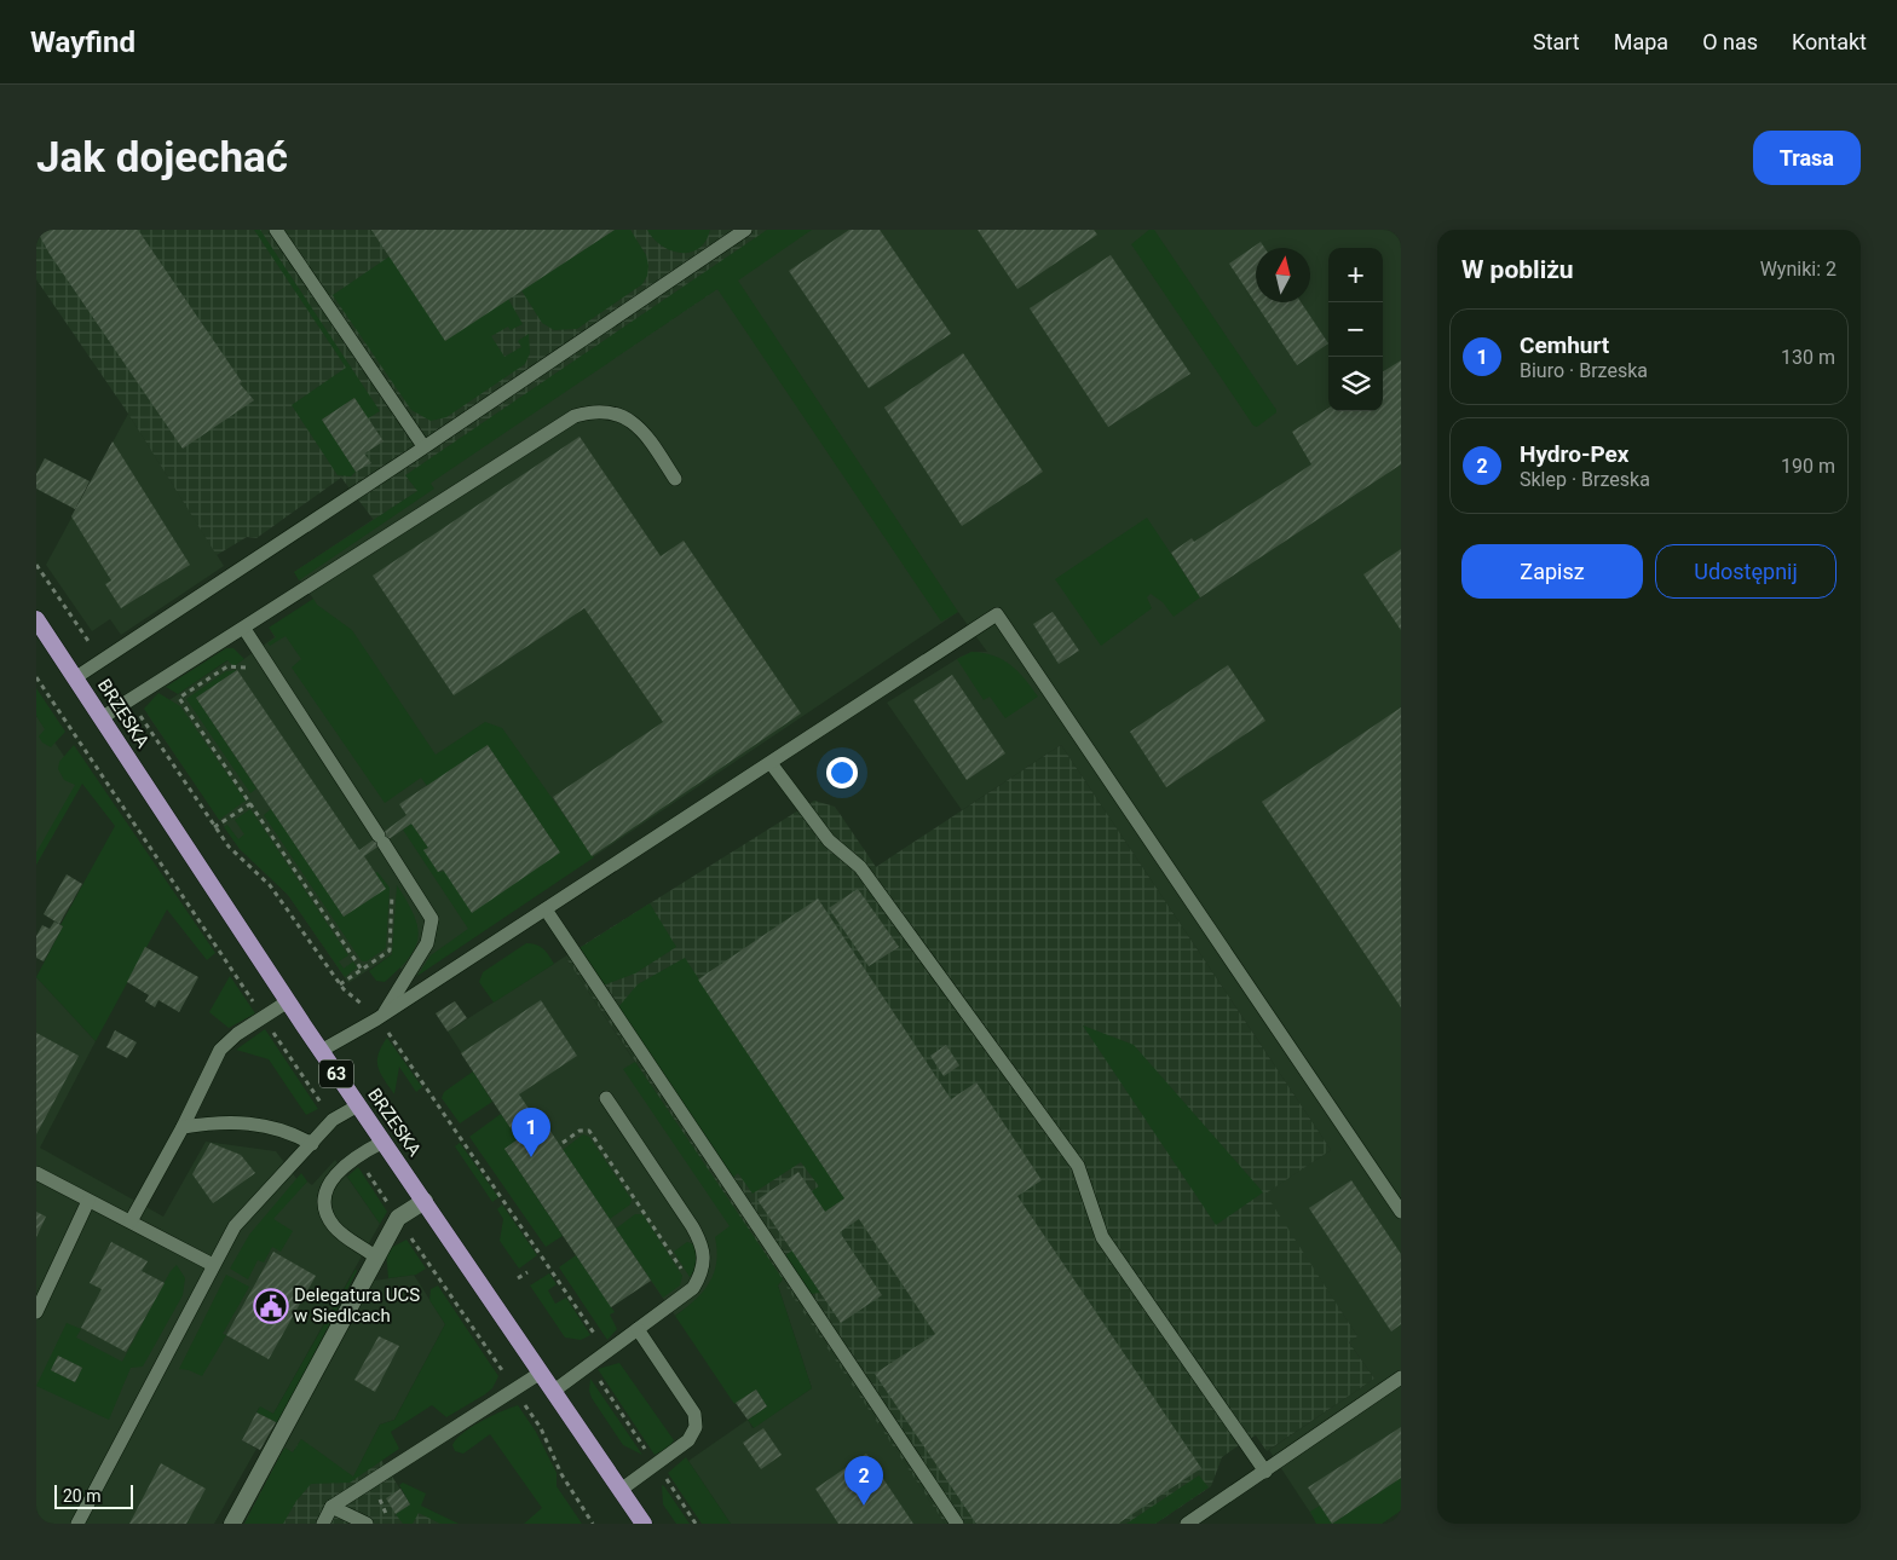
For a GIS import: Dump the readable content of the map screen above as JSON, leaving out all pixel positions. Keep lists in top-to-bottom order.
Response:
{
  "streets": {
    "main road": ["BRZESKA", "63"]
  },
  "places": {
    "public building": ["Delegatura UCS w Siedlcach"]
  },
  "scale_bar": "20 m",
  "north": "top",
  "page": {
    "header": "Wayfind",
    "nav": [
      "Start",
      "Mapa",
      "O nas",
      "Kontakt"
    ],
    "buttons": [
      "Trasa",
      ["Zapisz", "Udostępnij"]
    ],
    "title": "Jak dojechać",
    "heading": ["W pobliżu", "Wyniki: 2"],
    "map_buttons": ["+", "−"],
    "list": [
      {
        "mark": "1",
        "name": "Cemhurt",
        "note": "Biuro · Brzeska",
        "value": "130 m"
      },
      {
        "mark": "2",
        "name": "Hydro-Pex",
        "note": "Sklep · Brzeska",
        "value": "190 m"
      }
    ],
    "pins": ["1", "2"],
    "scale": "20 m"
  }
}
